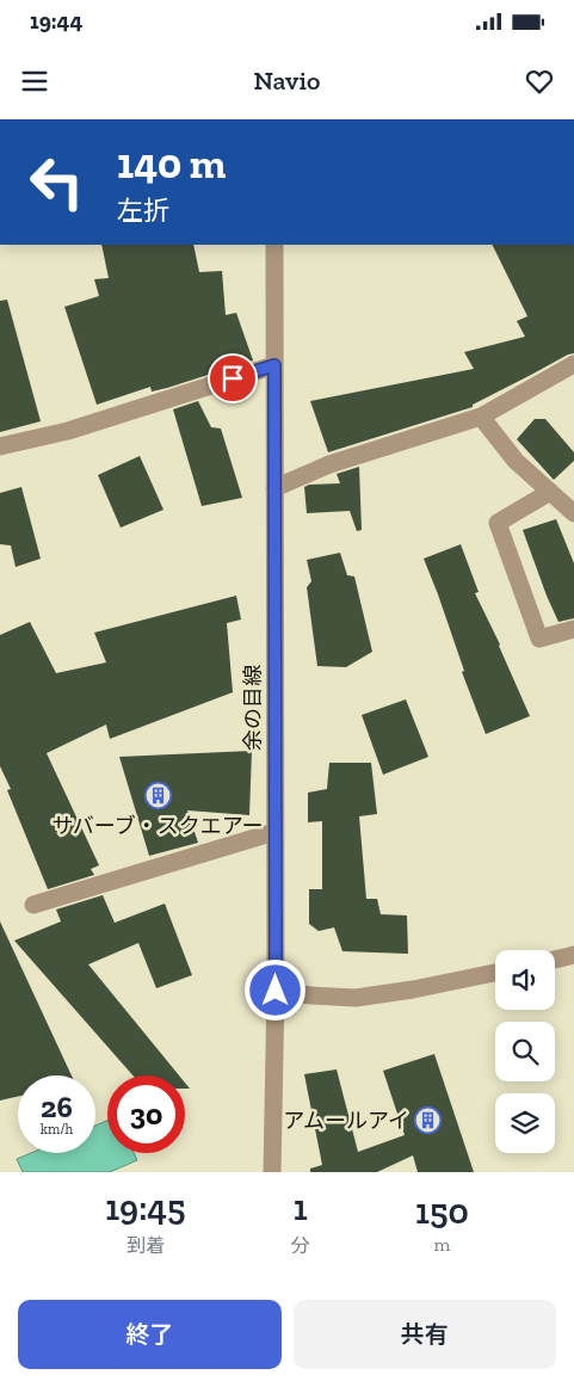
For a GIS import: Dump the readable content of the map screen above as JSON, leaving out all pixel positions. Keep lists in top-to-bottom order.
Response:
{
  "streets": {
    "street": ["余の目線"]
  },
  "places": {
    "building": ["サバーブ・スクエアー", "アムールアイ"]
  },
  "page": {
    "status": "19:44",
    "header": "Navio",
    "turn": ["140 m", "左折"],
    "speed": "26 km/h",
    "limit": "30",
    "eta": [
      "19:45",
      "到着",
      "1",
      "分",
      "150",
      "m"
    ],
    "buttons": ["終了", "共有"]
  }
}
